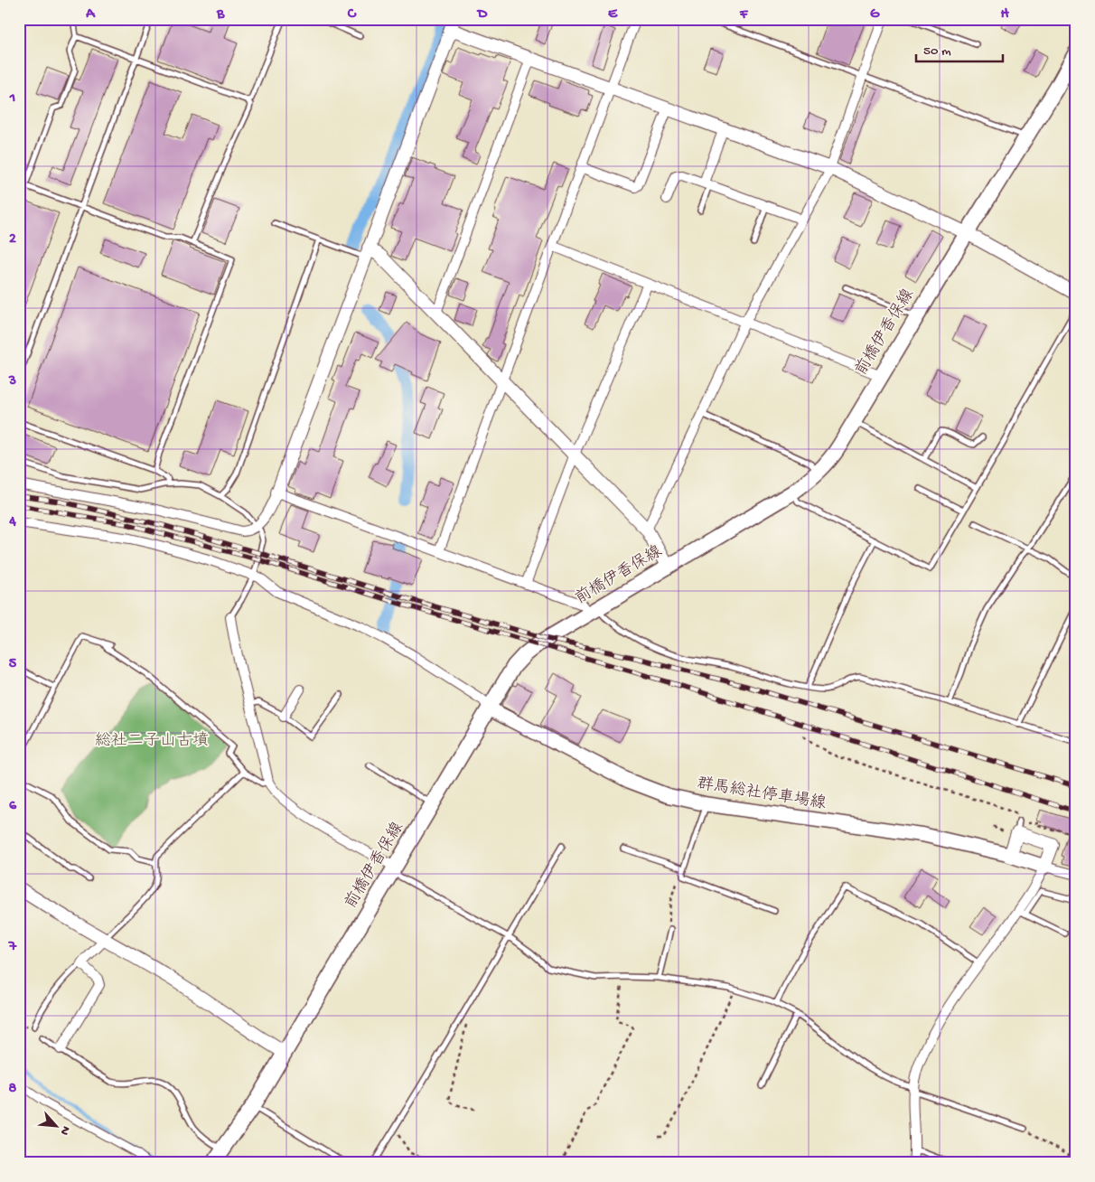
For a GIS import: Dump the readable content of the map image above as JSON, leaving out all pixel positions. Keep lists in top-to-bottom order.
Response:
{
  "streets": {
    "main road": ["前橋伊香保線", "群馬総社停車場線"]
  },
  "crossings": [
    ["前橋伊香保線", "群馬総社停車場線"]
  ],
  "parks": ["総社二子山古墳"],
  "scale_bar": "50 m",
  "north": "bottom right",
  "grid": {
    "columns": [
      "A",
      "B",
      "C",
      "D",
      "E",
      "F",
      "G",
      "H"
    ],
    "rows": [
      "1",
      "2",
      "3",
      "4",
      "5",
      "6",
      "7",
      "8"
    ]
  }
}
